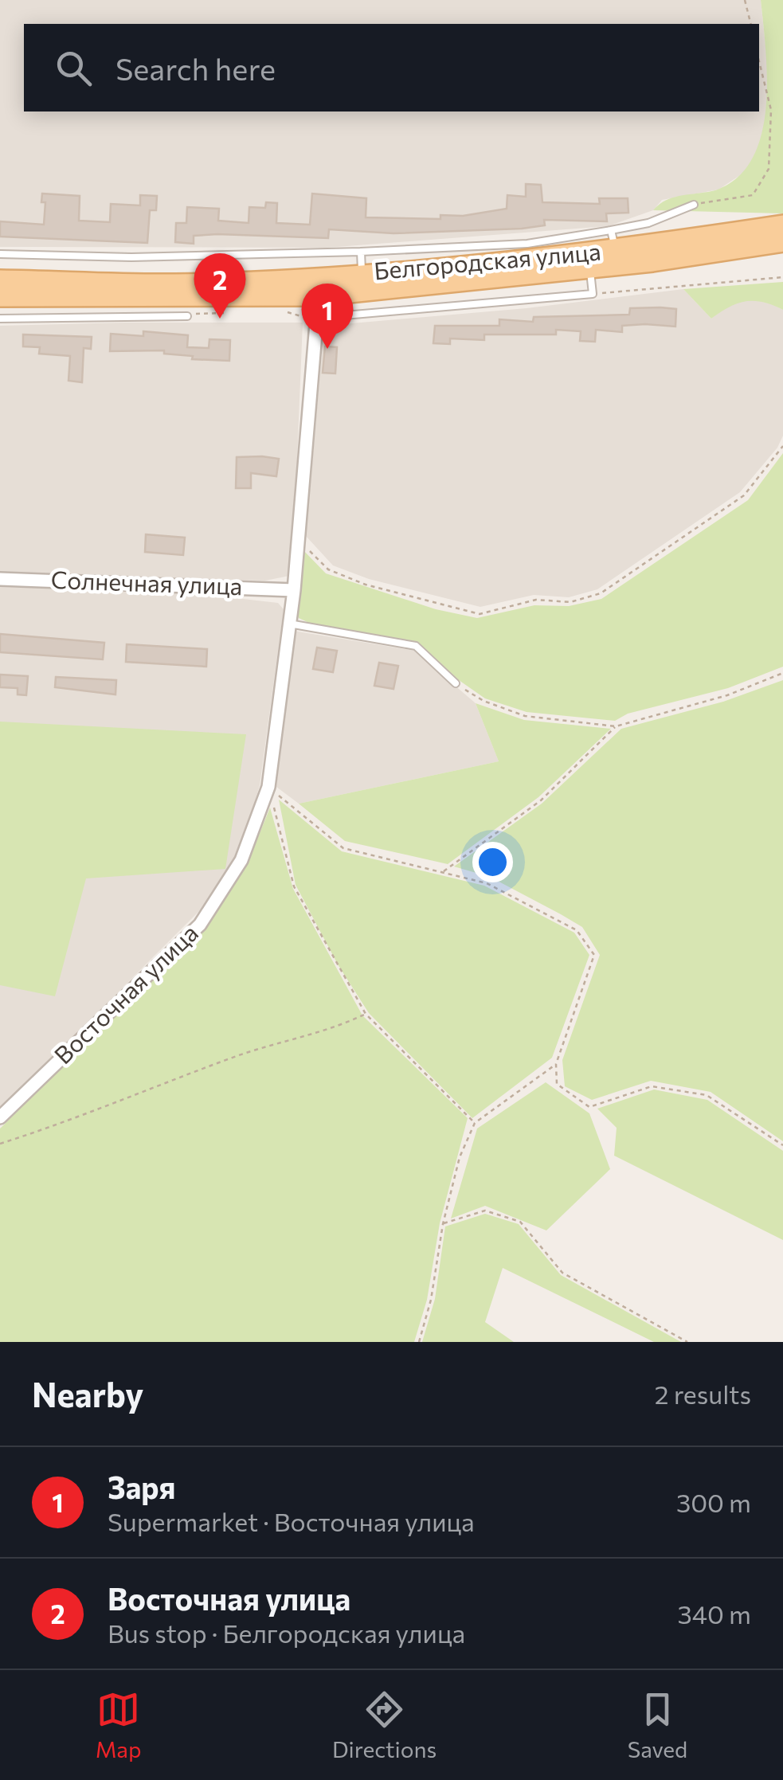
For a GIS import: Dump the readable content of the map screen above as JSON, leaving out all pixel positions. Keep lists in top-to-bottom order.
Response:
{
  "streets": {
    "main road": ["Белгородская улица"],
    "street": ["Солнечная улица", "Восточная улица"]
  },
  "crossings": [
    ["Белгородская улица", "Восточная улица"],
    ["Солнечная улица", "Восточная улица"]
  ],
  "page": {
    "search": "Search here",
    "pins": ["2", "1"],
    "heading": ["Nearby", "2 results"],
    "list": [
      {
        "mark": "1",
        "name": "Заря",
        "note": "Supermarket · Восточная улица",
        "value": "300 m"
      },
      {
        "mark": "2",
        "name": "Восточная улица",
        "note": "Bus stop · Белгородская улица",
        "value": "340 m"
      }
    ],
    "nav": ["Map", "Directions", "Saved"]
  }
}
